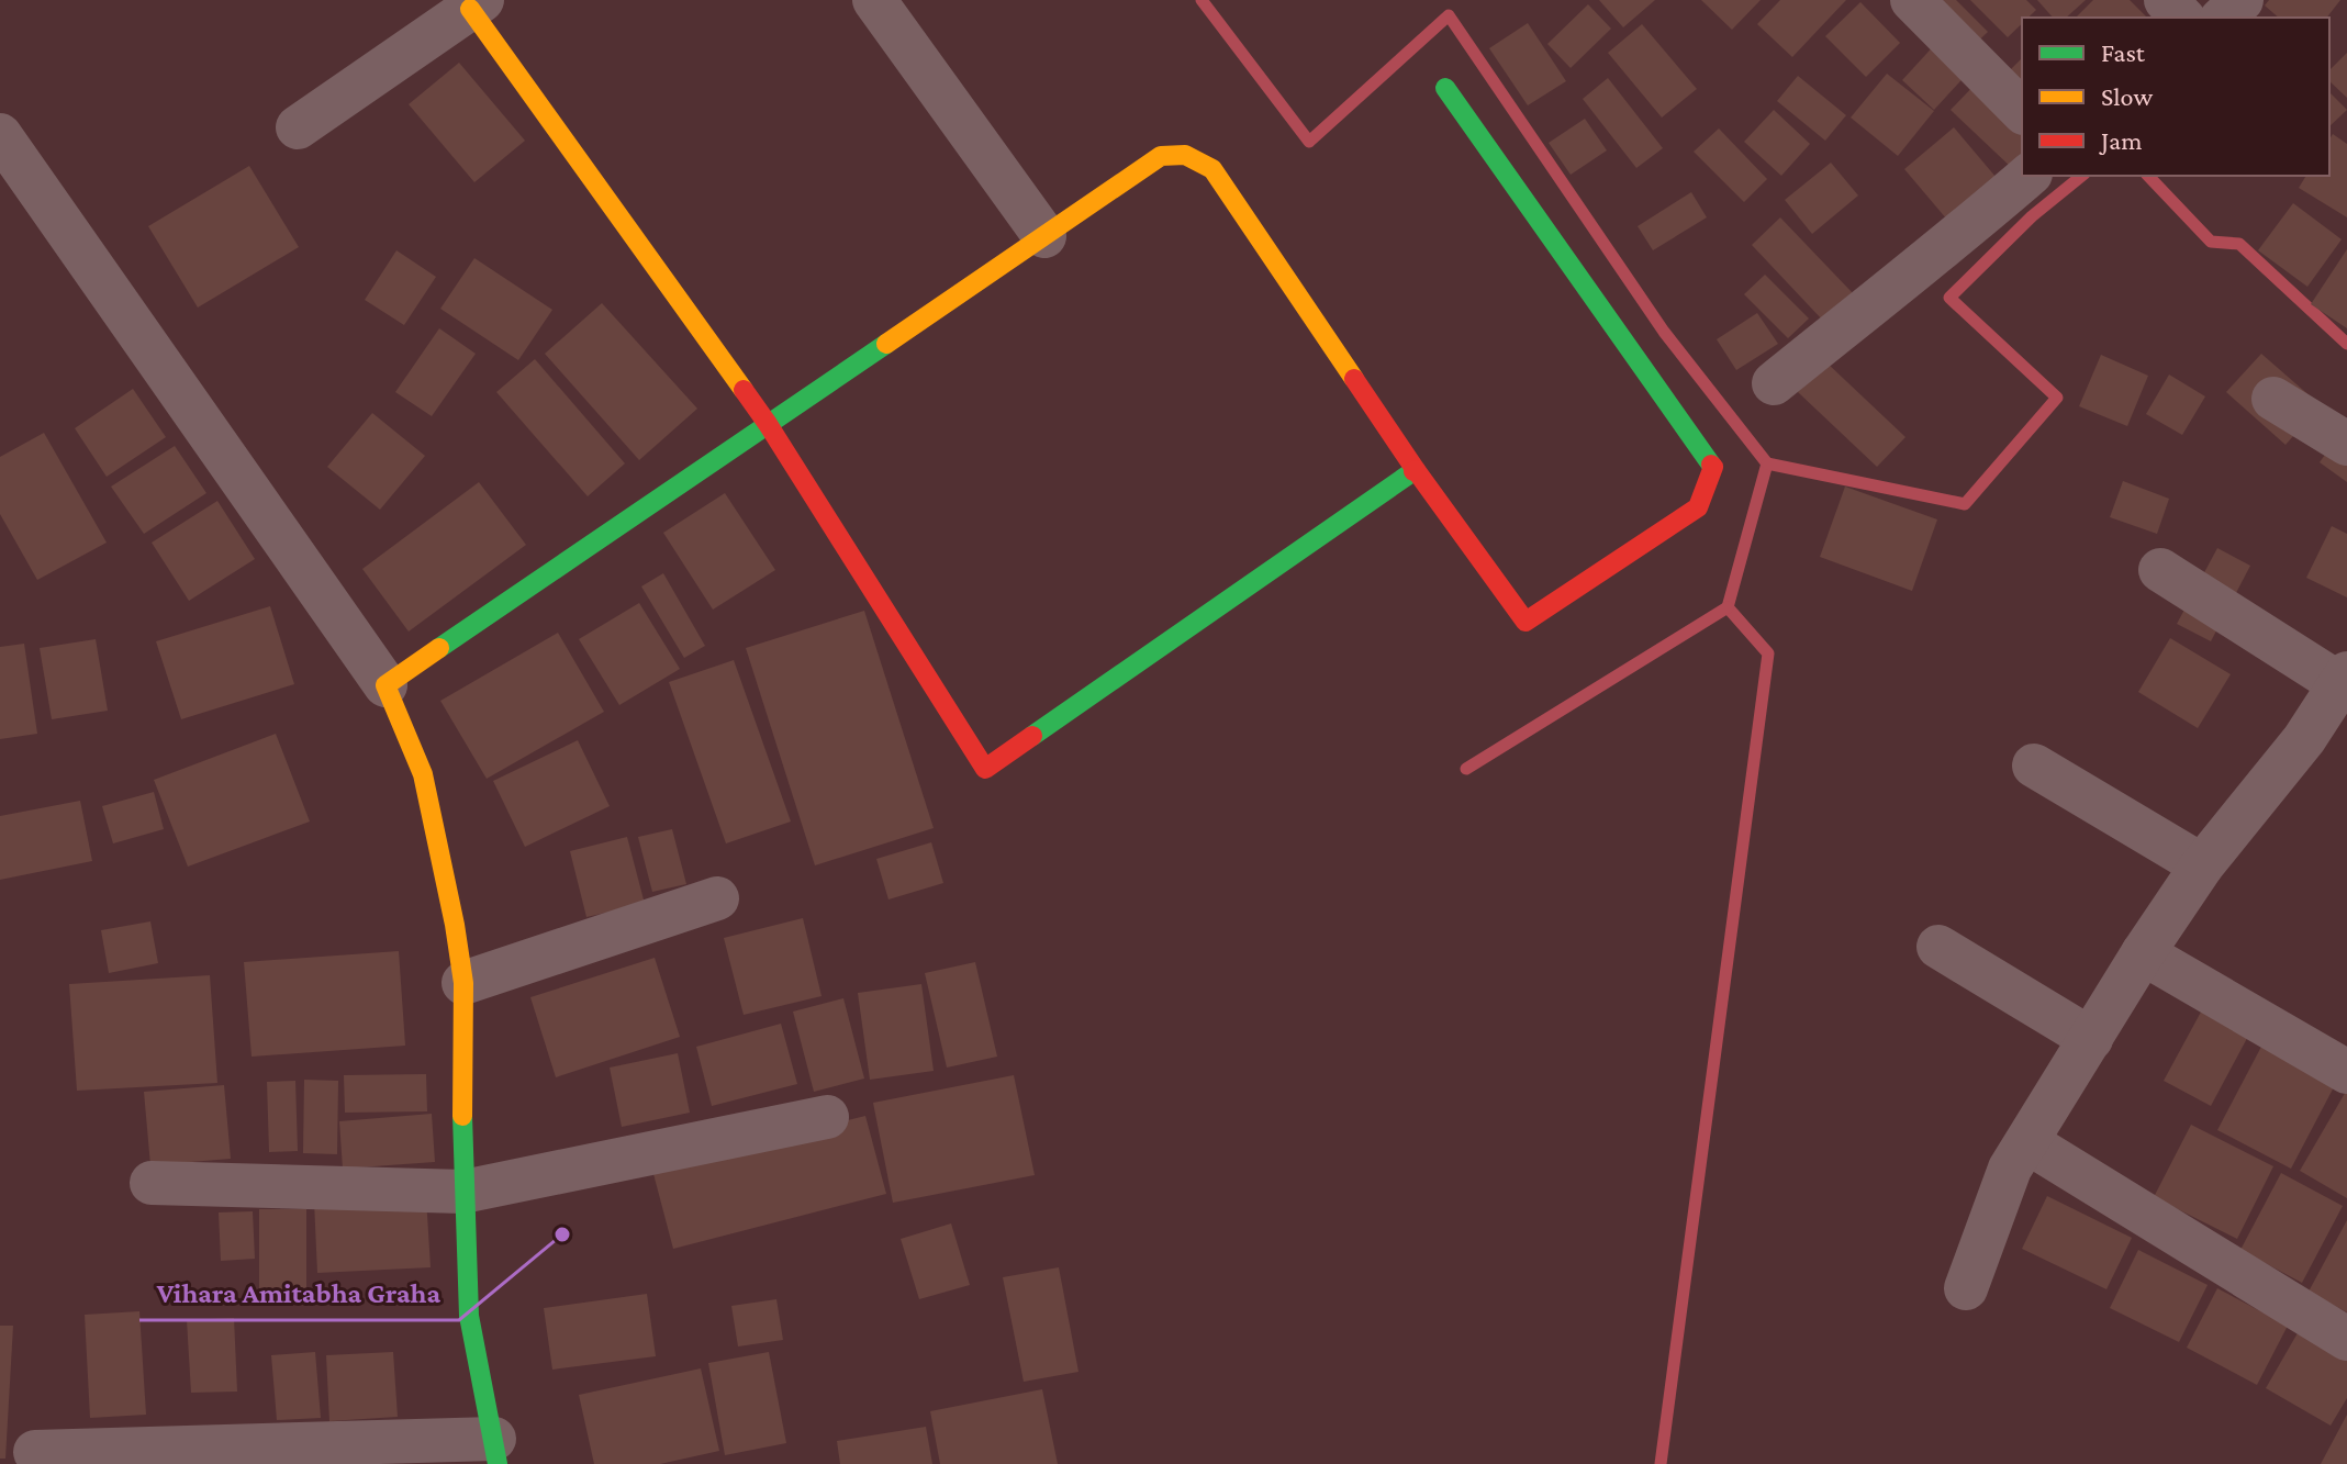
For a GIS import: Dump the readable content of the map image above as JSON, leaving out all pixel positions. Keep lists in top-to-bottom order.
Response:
{
  "places": ["Vihara Amitabha Graha"],
  "legend": ["Fast", "Slow", "Jam"]
}
